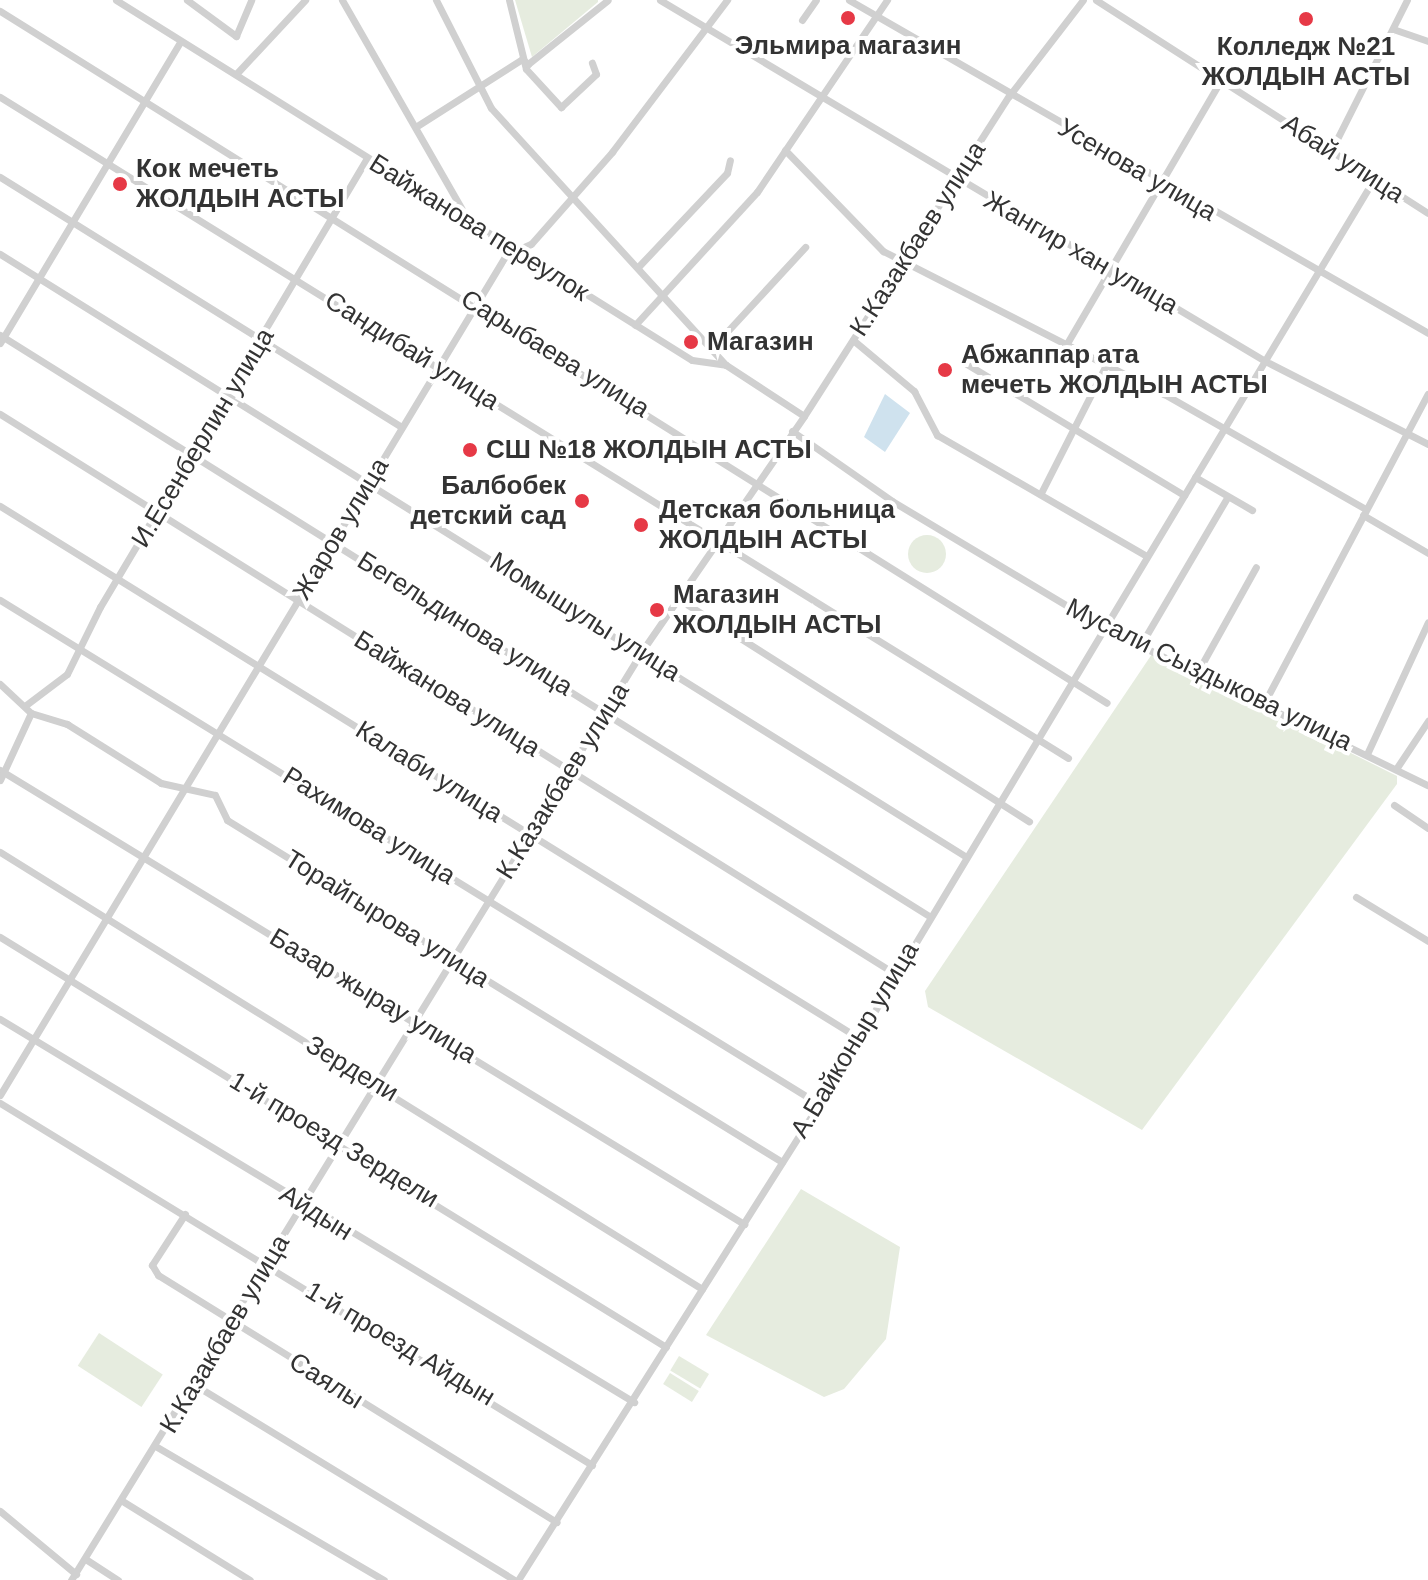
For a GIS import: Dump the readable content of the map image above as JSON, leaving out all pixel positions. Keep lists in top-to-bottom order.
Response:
{
  "streets": {
    "street": [
      "Абай улица",
      "Усенова улица",
      "Байжанова переулок",
      "К.Казакбаев улица",
      "Жангир хан улица",
      "Сандибай улица",
      "Сарыбаева улица",
      "И.Есенберлин улица",
      "Жаров улица",
      "Момышулы улица",
      "Бегельдинова улица",
      "Мусали Сыздыкова улица",
      "Байжанова улица",
      "Калаби улица",
      "Рахимова улица",
      "Торайгырова улица",
      "Базар жырау улица",
      "А.Байконыр улица",
      "Зердели",
      "1-й проезд Зердели",
      "Айдын",
      "1-й проезд Айдын",
      "Саялы"
    ]
  },
  "crossings": [
    ["Абай улица", "А.Байконыр улица"],
    ["Усенова улица", "К.Казакбаев улица"],
    ["Усенова улица", "А.Байконыр улица"],
    ["Байжанова переулок", "И.Есенберлин улица"],
    ["Байжанова переулок", "Жаров улица"],
    ["К.Казакбаев улица", "Жангир хан улица"],
    ["К.Казакбаев улица", "Сандибай улица"],
    ["К.Казакбаев улица", "Сарыбаева улица"],
    ["К.Казакбаев улица", "Момышулы улица"],
    ["К.Казакбаев улица", "Бегельдинова улица"],
    ["К.Казакбаев улица", "Мусали Сыздыкова улица"],
    ["К.Казакбаев улица", "Байжанова улица"],
    ["К.Казакбаев улица", "Калаби улица"],
    ["К.Казакбаев улица", "Рахимова улица"],
    ["К.Казакбаев улица", "Торайгырова улица"],
    ["К.Казакбаев улица", "Базар жырау улица"],
    ["К.Казакбаев улица", "Зердели"],
    ["К.Казакбаев улица", "1-й проезд Зердели"],
    ["К.Казакбаев улица", "Айдын"],
    ["К.Казакбаев улица", "1-й проезд Айдын"],
    ["К.Казакбаев улица", "Саялы"],
    ["Жангир хан улица", "Жаров улица"],
    ["Жангир хан улица", "А.Байконыр улица"],
    ["Сандибай улица", "И.Есенберлин улица"],
    ["Сандибай улица", "Жаров улица"],
    ["Сандибай улица", "А.Байконыр улица"],
    ["Сарыбаева улица", "И.Есенберлин улица"],
    ["Сарыбаева улица", "Жаров улица"],
    ["Сарыбаева улица", "А.Байконыр улица"],
    ["И.Есенберлин улица", "Момышулы улица"],
    ["И.Есенберлин улица", "Бегельдинова улица"],
    ["И.Есенберлин улица", "Байжанова улица"],
    ["И.Есенберлин улица", "Калаби улица"],
    ["И.Есенберлин улица", "Рахимова улица"],
    ["Жаров улица", "Момышулы улица"],
    ["Жаров улица", "Бегельдинова улица"],
    ["Жаров улица", "Байжанова улица"],
    ["Жаров улица", "Калаби улица"],
    ["Жаров улица", "Рахимова улица"],
    ["Жаров улица", "Торайгырова улица"],
    ["Жаров улица", "Базар жырау улица"],
    ["Жаров улица", "Зердели"],
    ["Жаров улица", "1-й проезд Зердели"],
    ["Жаров улица", "Айдын"],
    ["Момышулы улица", "А.Байконыр улица"],
    ["Бегельдинова улица", "А.Байконыр улица"],
    ["Мусали Сыздыкова улица", "А.Байконыр улица"],
    ["Байжанова улица", "А.Байконыр улица"],
    ["Калаби улица", "А.Байконыр улица"],
    ["Рахимова улица", "А.Байконыр улица"],
    ["Торайгырова улица", "А.Байконыр улица"],
    ["Базар жырау улица", "А.Байконыр улица"],
    ["А.Байконыр улица", "Зердели"],
    ["А.Байконыр улица", "1-й проезд Зердели"],
    ["А.Байконыр улица", "Айдын"],
    ["А.Байконыр улица", "1-й проезд Айдын"],
    ["А.Байконыр улица", "Саялы"],
    ["1-й проезд Айдын", "Саялы"]
  ],
  "places": [
    "Эльмира магазин",
    "Колледж №21 ЖОЛДЫН АСТЫ",
    "Кок мечеть ЖОЛДЫН АСТЫ",
    "Магазин",
    "Абжаппар ата мечеть ЖОЛДЫН АСТЫ",
    "СШ №18 ЖОЛДЫН АСТЫ",
    "Балбобек детский сад",
    "Детская больница ЖОЛДЫН АСТЫ",
    "Магазин ЖОЛДЫН АСТЫ"
  ]
}
